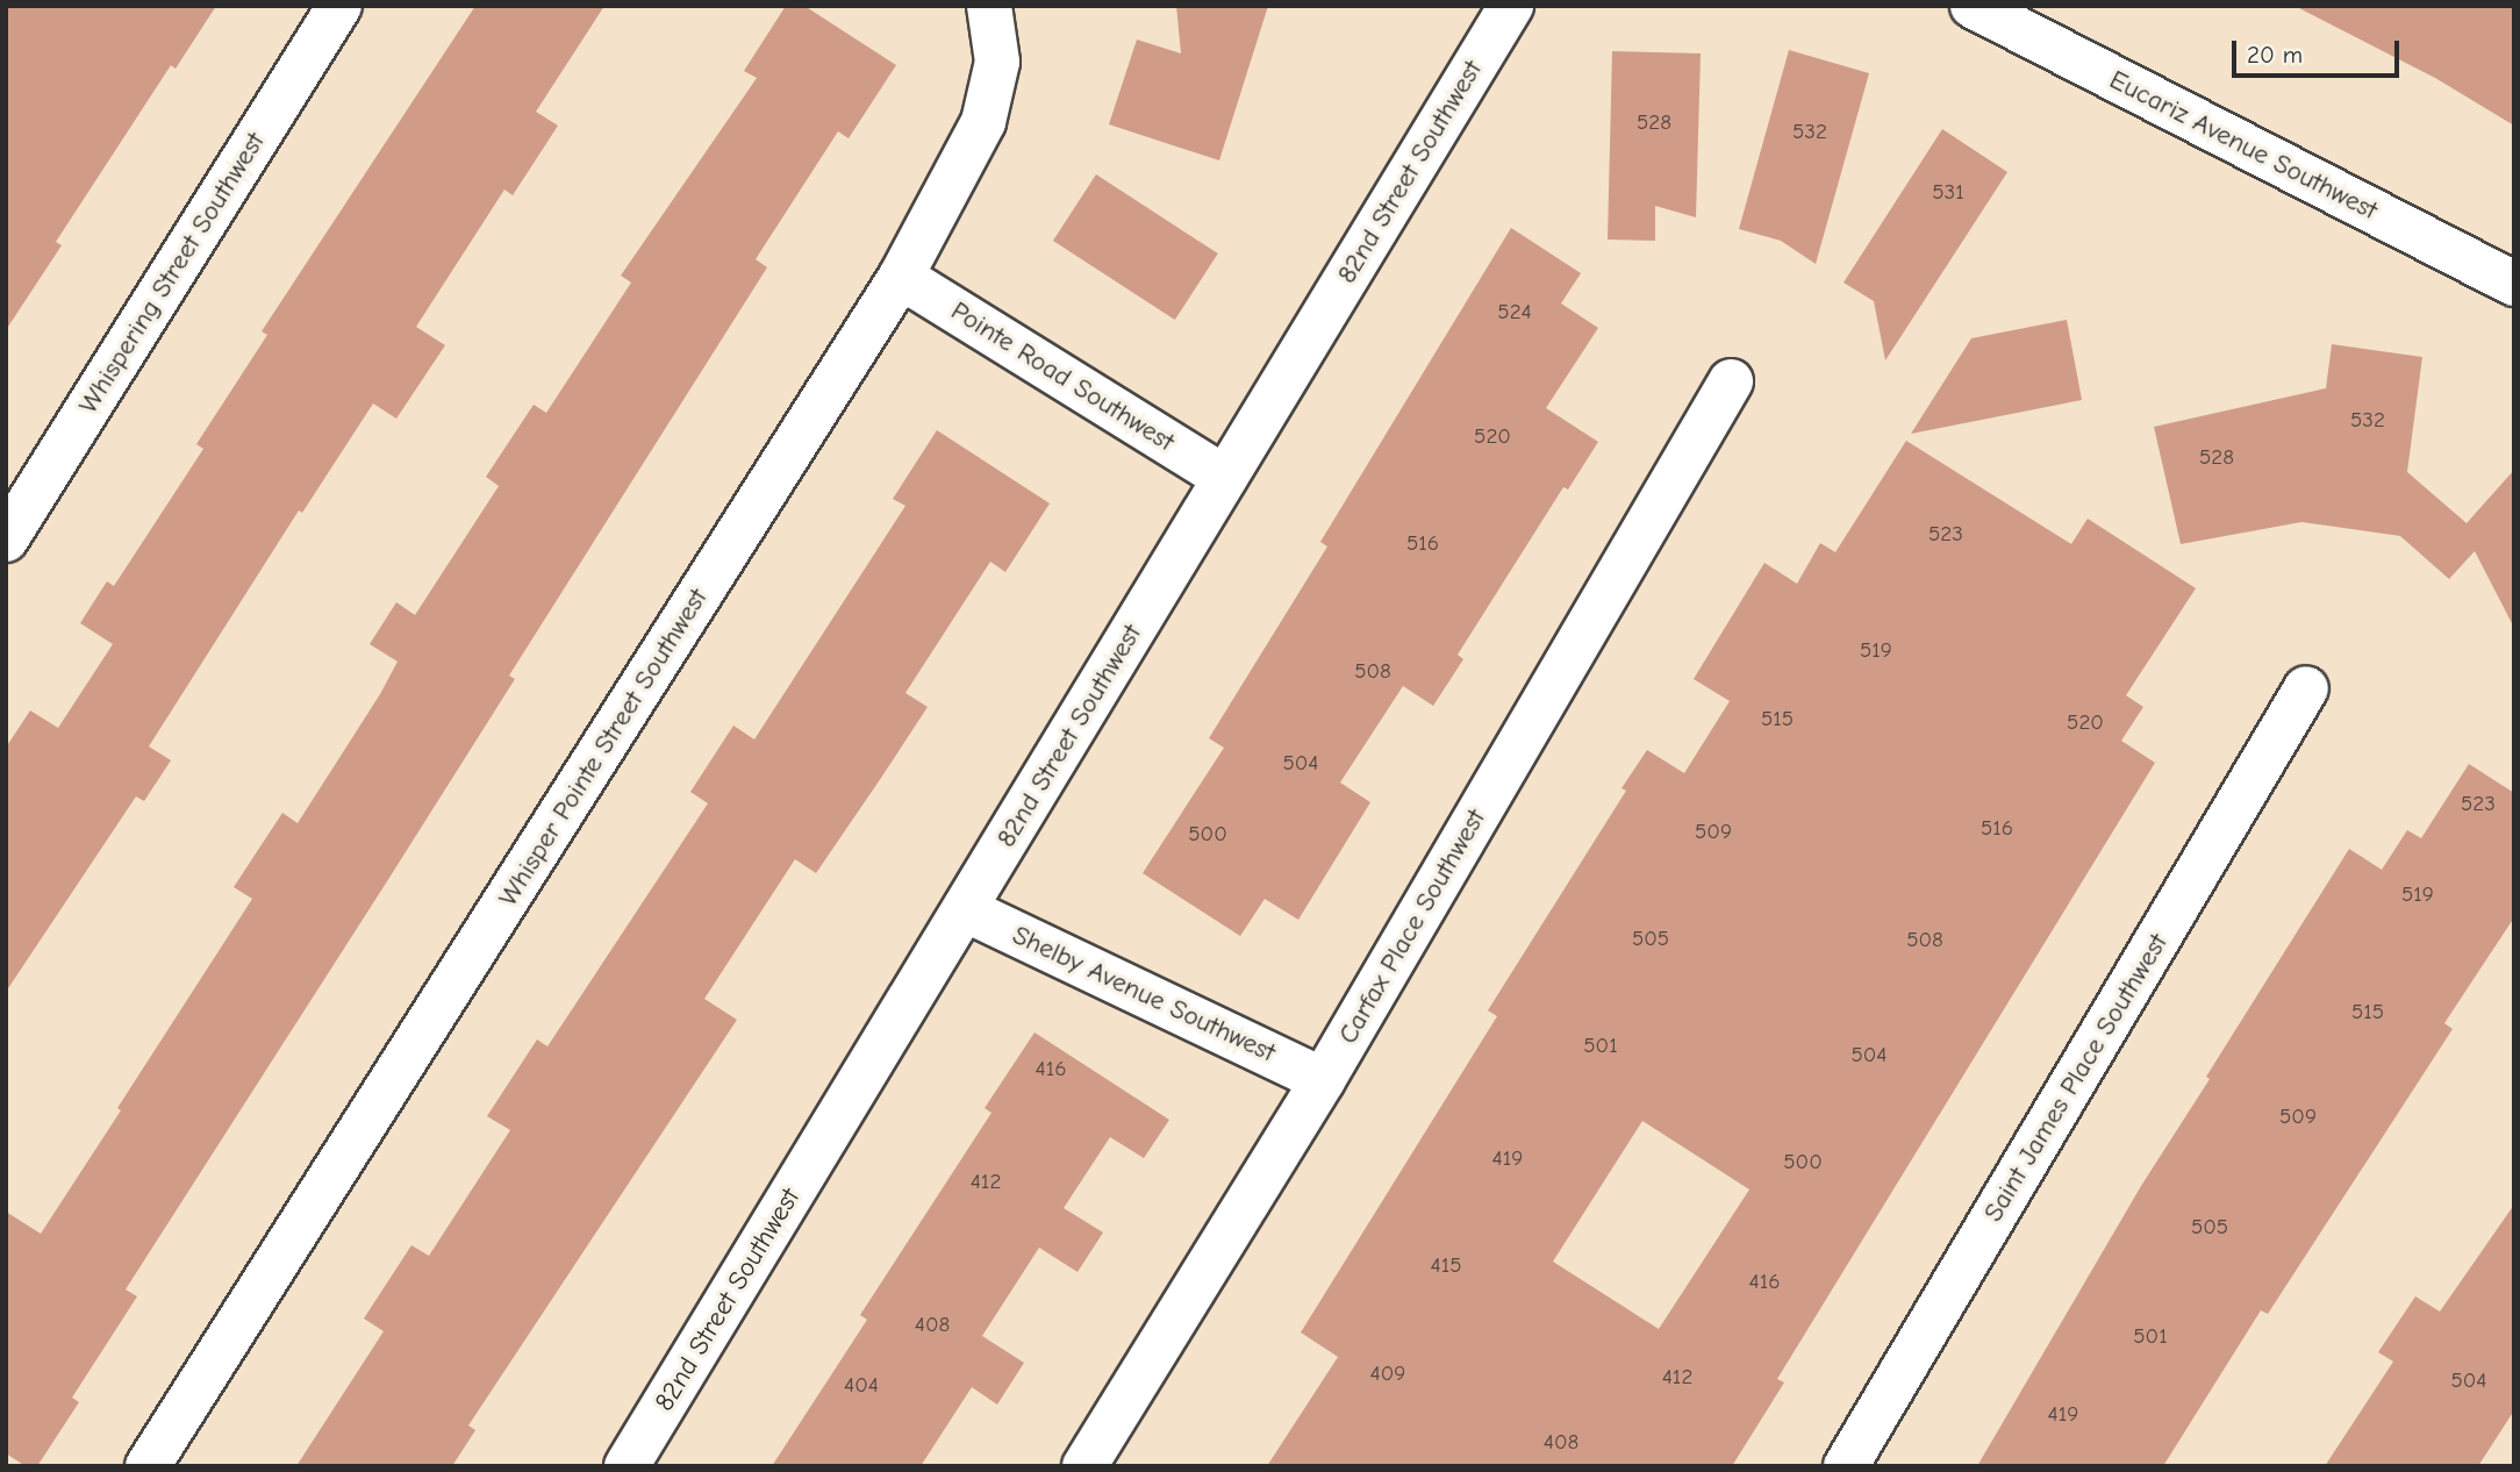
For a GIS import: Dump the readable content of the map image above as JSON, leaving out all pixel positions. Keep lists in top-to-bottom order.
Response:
{
  "streets": {
    "street": [
      "Eucariz Avenue Southwest",
      "82nd Street Southwest",
      "Whispering Street Southwest",
      "Pointe Road Southwest",
      "Whisper Pointe Street Southwest",
      "Carfax Place Southwest",
      "Shelby Avenue Southwest",
      "Saint James Place Southwest"
    ]
  },
  "crossings": [
    ["82nd Street Southwest", "Pointe Road Southwest"],
    ["82nd Street Southwest", "Shelby Avenue Southwest"],
    ["Pointe Road Southwest", "Whisper Pointe Street Southwest"],
    ["Carfax Place Southwest", "Shelby Avenue Southwest"]
  ],
  "house_numbers": [
    "528",
    "532",
    "531",
    "524",
    "532",
    "520",
    "528",
    "523",
    "516",
    "519",
    "508",
    "515",
    "520",
    "504",
    "523",
    "516",
    "509",
    "500",
    "519",
    "505",
    "508",
    "515",
    "501",
    "504",
    "416",
    "509",
    "419",
    "500",
    "412",
    "505",
    "415",
    "416",
    "408",
    "501",
    "409",
    "412",
    "504",
    "404",
    "419",
    "408"
  ],
  "scale_bar": "20 m"
}
